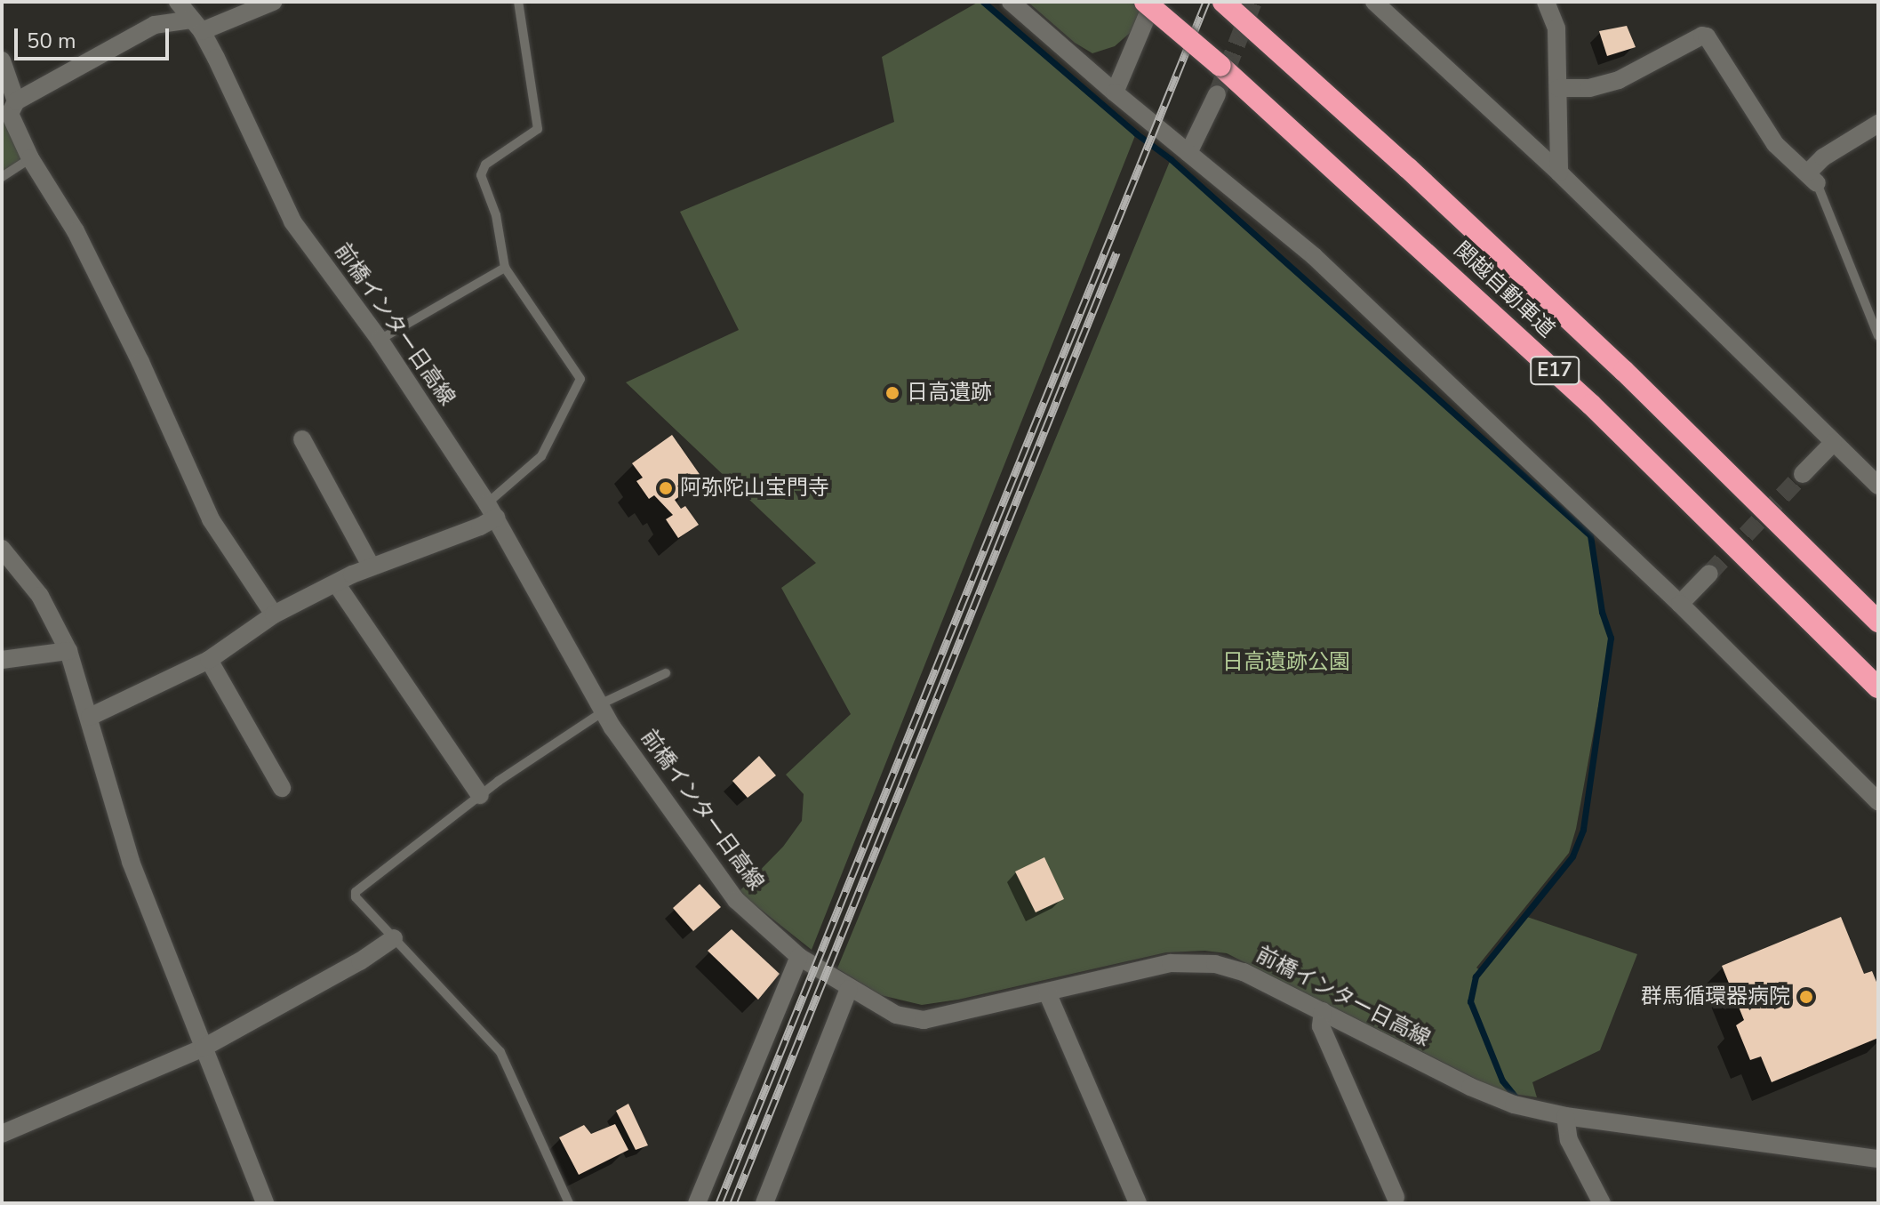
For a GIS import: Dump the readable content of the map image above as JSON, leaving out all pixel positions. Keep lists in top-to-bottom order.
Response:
{
  "streets": {
    "highway": ["関越自動車道", "E17"],
    "street": ["前橋インター日高線"]
  },
  "parks": ["日高遺跡公園"],
  "places": ["日高遺跡", "阿弥陀山宝門寺", "群馬循環器病院"],
  "scale_bar": "50 m"
}
